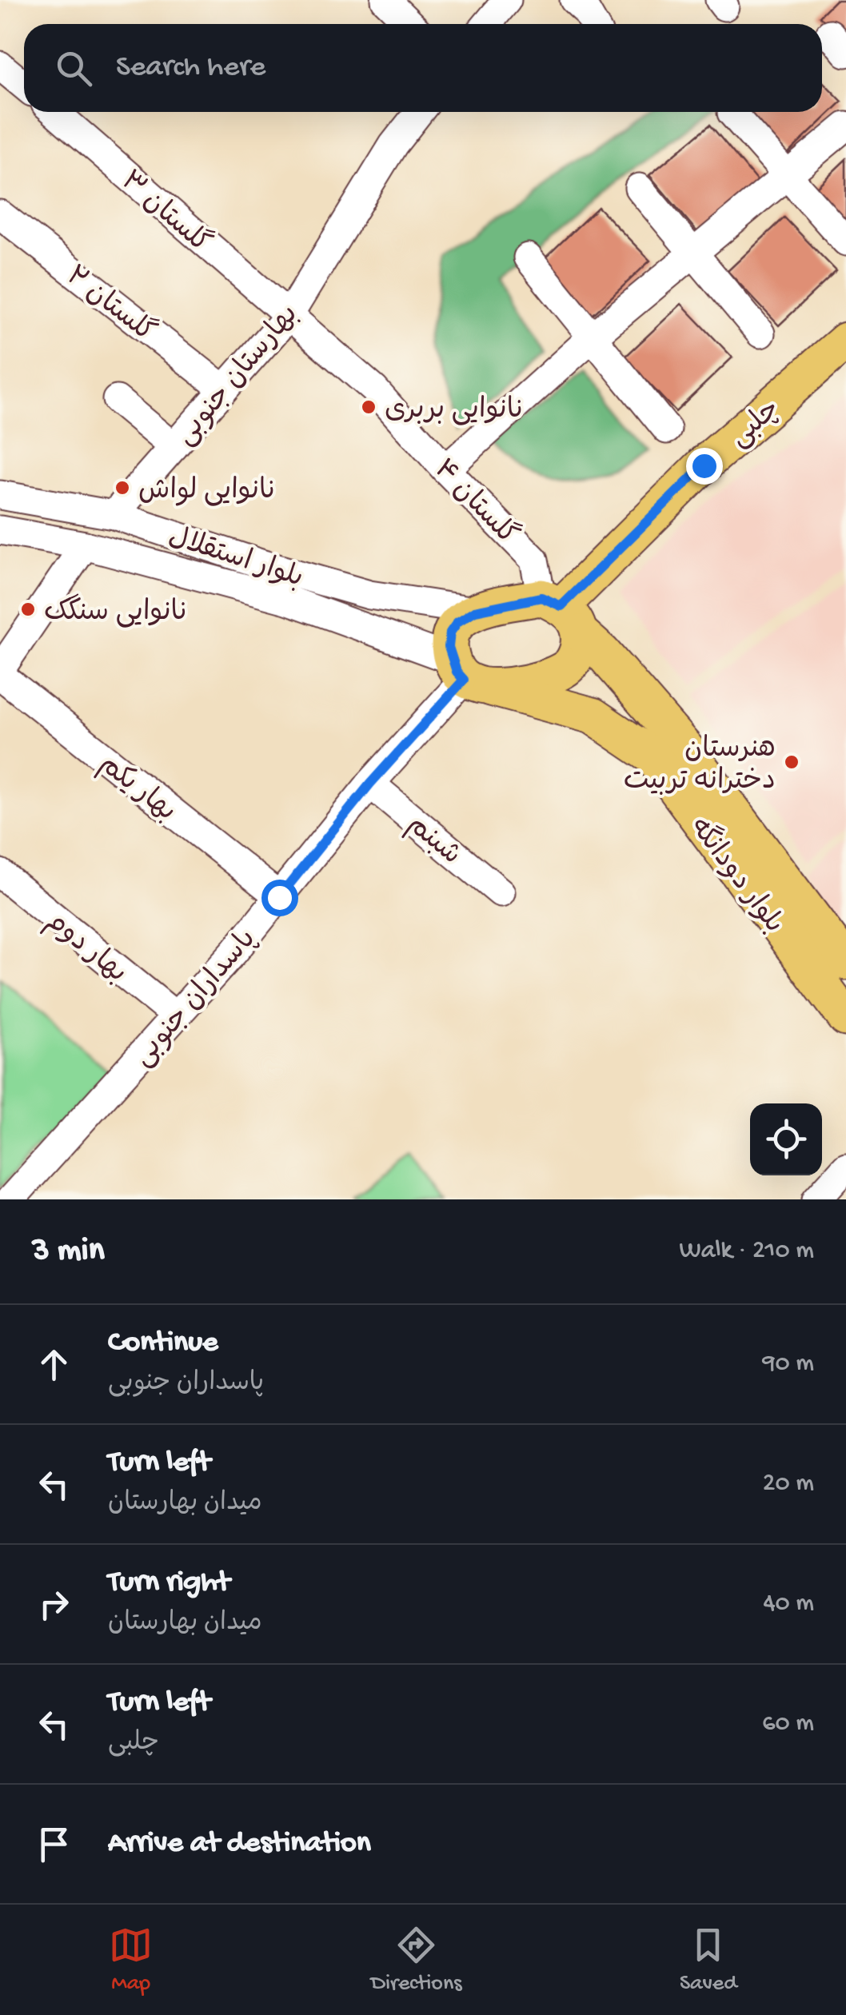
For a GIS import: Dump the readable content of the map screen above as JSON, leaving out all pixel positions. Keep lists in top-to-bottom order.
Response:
{
  "streets": {
    "main road": ["چلبی", "بلوار دودانگه"],
    "street": [
      "گلستان ۳",
      "گلستان ۲",
      "بهارستان جنوبی",
      "گلستان ۴",
      "بلوار استقلال",
      "بهار یکم",
      "شبنم",
      "بهار دوم",
      "پاسداران جنوبی"
    ]
  },
  "crossings": [
    ["گلستان ۳", "بهارستان جنوبی"],
    ["گلستان ۳", "گلستان ۴"],
    ["گلستان ۲", "بهارستان جنوبی"],
    ["بهارستان جنوبی", "گلستان ۴"],
    ["بهارستان جنوبی", "بلوار استقلال"],
    ["چلبی", "گلستان ۴"],
    ["چلبی", "بلوار دودانگه"],
    ["گلستان ۴", "بلوار دودانگه"],
    ["بلوار استقلال", "بلوار دودانگه"],
    ["بلوار استقلال", "پاسداران جنوبی"],
    ["بهار یکم", "پاسداران جنوبی"],
    ["شبنم", "پاسداران جنوبی"],
    ["بلوار دودانگه", "پاسداران جنوبی"],
    ["بهار دوم", "پاسداران جنوبی"]
  ],
  "places": [
    "نانوایی بربری",
    "نانوایی لواش",
    "نانوایی سنگک",
    "هنرستان دخترانه تربیت"
  ],
  "page": {
    "search": "Search here",
    "heading": ["3 min", "Walk · 210 m"],
    "list": [
      ["Continue", "پاسداران جنوبی", "90 m"],
      ["Turn left", "میدان بهارستان", "20 m"],
      ["Turn right", "میدان بهارستان", "40 m"],
      ["Turn left", "چلبی", "60 m"],
      "Arrive at destination"
    ],
    "nav": ["Map", "Directions", "Saved"]
  }
}
